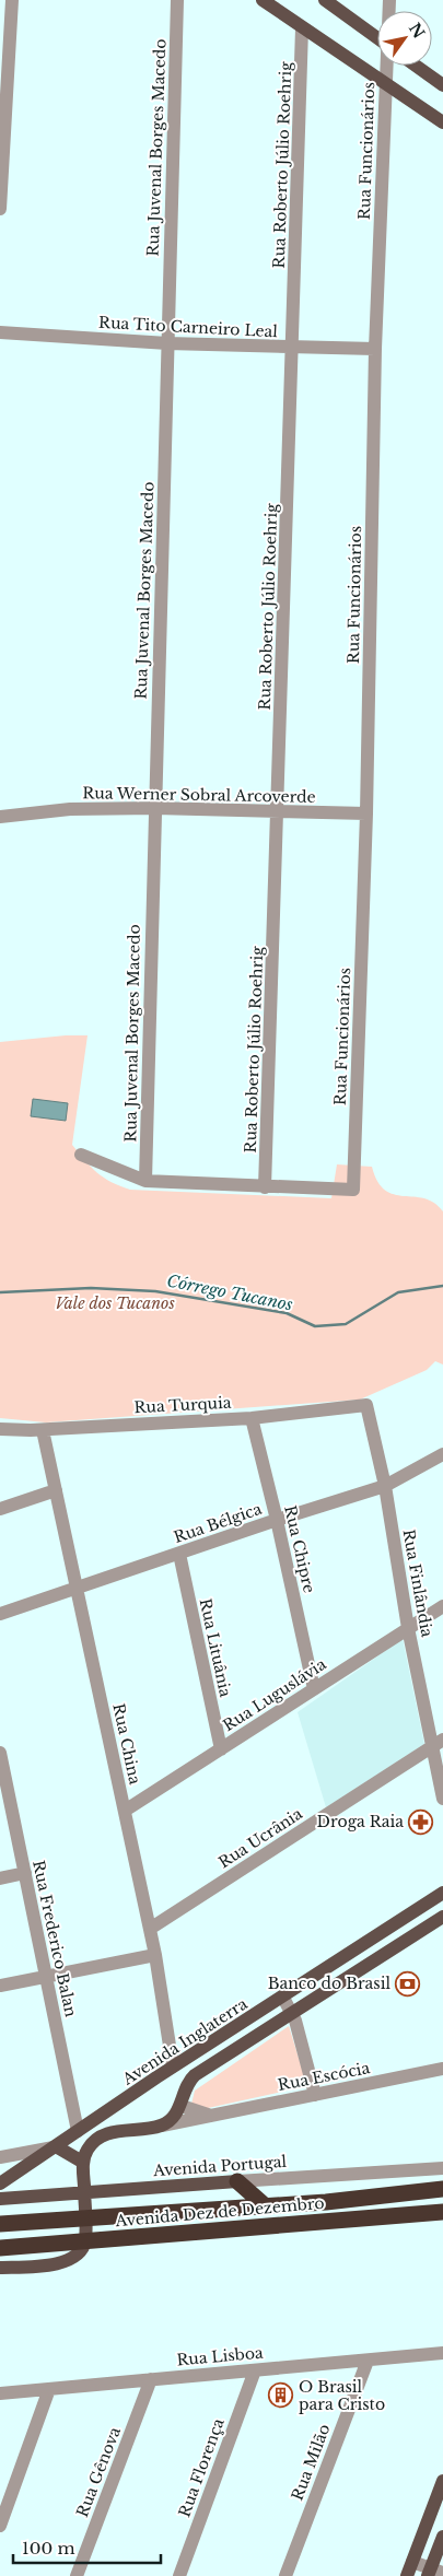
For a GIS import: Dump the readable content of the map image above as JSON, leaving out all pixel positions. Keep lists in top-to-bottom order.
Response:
{
  "streets": {
    "highway": ["Avenida Dez de Dezembro"],
    "main road": ["Avenida Inglaterra", "Avenida Portugal"],
    "street": [
      "Rua Juvenal Borges Macedo",
      "Rua Funcionários",
      "Rua Roberto Júlio Roehrig",
      "Rua Tito Carneiro Leal",
      "Rua Werner Sobral Arcoverde",
      "Rua Turquia",
      "Rua Bélgica",
      "Rua Chipre",
      "Rua Finlândia",
      "Rua Lituânia",
      "Rua Luguslávia",
      "Rua China",
      "Rua Ucrânia",
      "Rua Frederico Balan",
      "Rua Escócia",
      "Rua Lisboa",
      "Rua Milão",
      "Rua Florença",
      "Rua Gênova"
    ]
  },
  "crossings": [
    ["Rua Juvenal Borges Macedo", "Rua Tito Carneiro Leal"],
    ["Rua Juvenal Borges Macedo", "Rua Werner Sobral Arcoverde"],
    ["Rua Funcionários", "Rua Roberto Júlio Roehrig"],
    ["Rua Funcionários", "Rua Tito Carneiro Leal"],
    ["Rua Funcionários", "Rua Werner Sobral Arcoverde"],
    ["Rua Roberto Júlio Roehrig", "Rua Tito Carneiro Leal"],
    ["Rua Roberto Júlio Roehrig", "Rua Werner Sobral Arcoverde"],
    ["Rua Turquia", "Rua Chipre"],
    ["Rua Turquia", "Rua Finlândia"],
    ["Rua Turquia", "Rua China"],
    ["Rua Bélgica", "Rua Chipre"],
    ["Rua Bélgica", "Rua Finlândia"],
    ["Rua Bélgica", "Rua Lituânia"],
    ["Rua Bélgica", "Rua China"],
    ["Rua Chipre", "Rua Luguslávia"],
    ["Rua Finlândia", "Rua Luguslávia"],
    ["Rua Finlândia", "Rua Ucrânia"],
    ["Rua Lituânia", "Rua Luguslávia"],
    ["Rua Luguslávia", "Rua China"],
    ["Rua China", "Rua Ucrânia"],
    ["Rua China", "Avenida Inglaterra"],
    ["Rua Frederico Balan", "Avenida Inglaterra"],
    ["Rua Lisboa", "Rua Milão"],
    ["Rua Lisboa", "Rua Florença"],
    ["Rua Lisboa", "Rua Gênova"]
  ],
  "water": ["Córrego Tucanos"],
  "parks": ["Vale dos Tucanos"],
  "places": {
    "pharmacy": ["Droga Raia"],
    "bank": ["Banco do Brasil"],
    "building": ["O Brasil para Cristo"]
  },
  "scale_bar": "100 m",
  "north": "top right"
}
